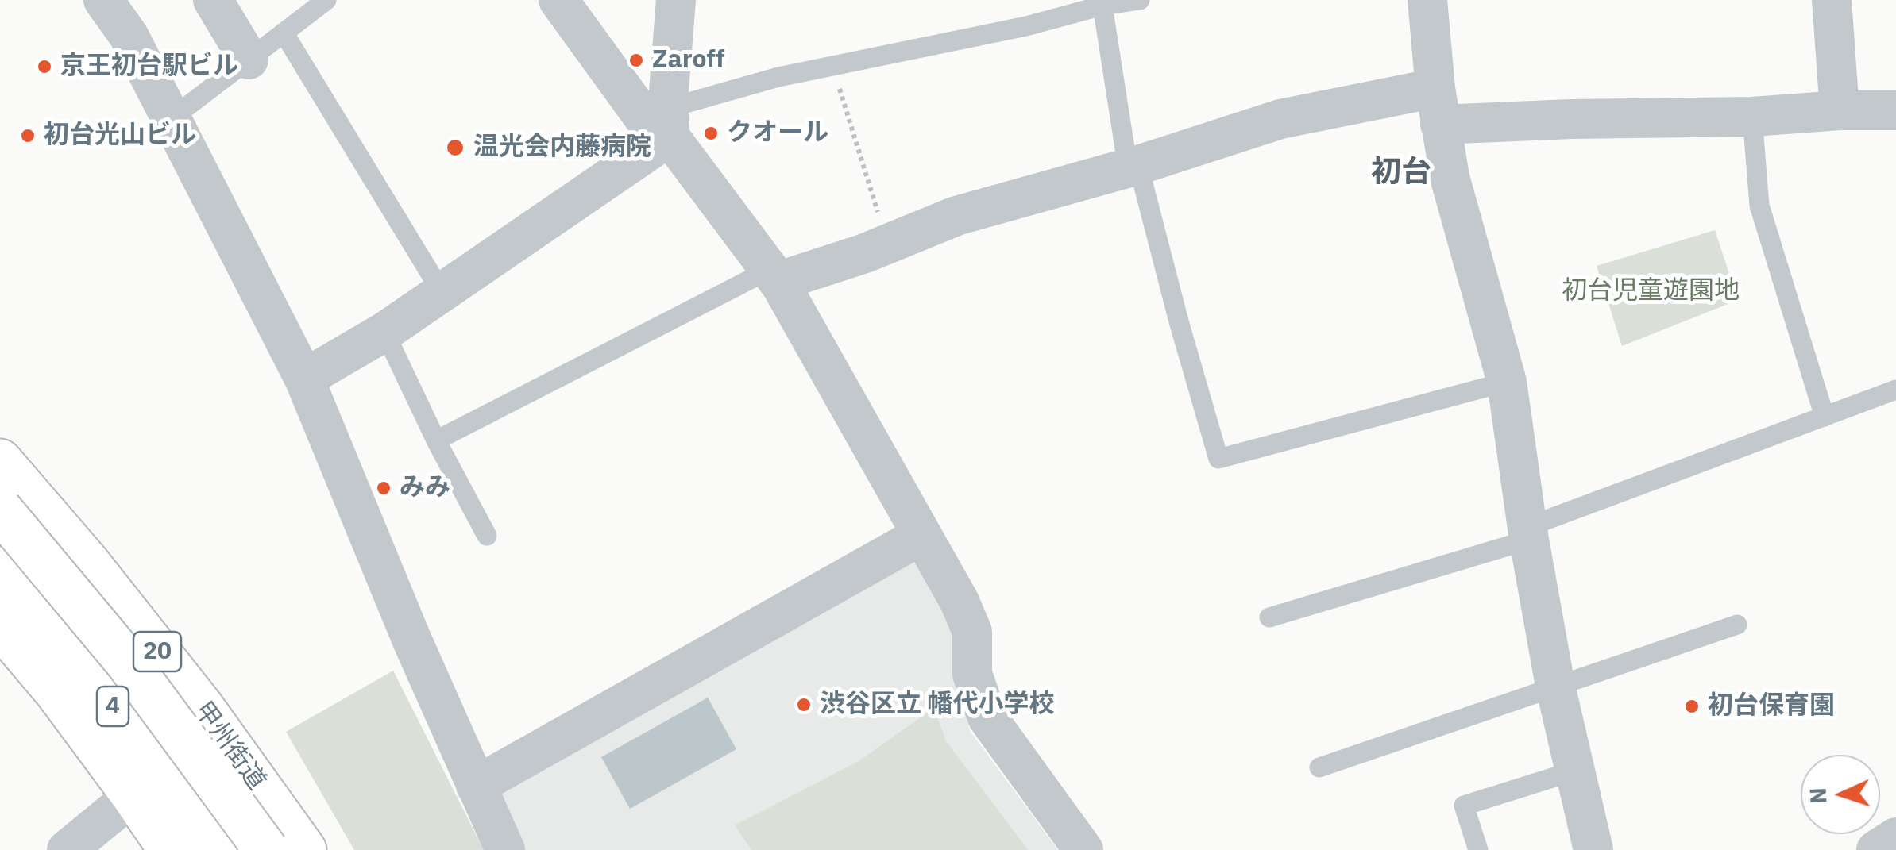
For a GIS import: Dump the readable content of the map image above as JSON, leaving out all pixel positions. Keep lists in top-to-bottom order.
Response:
{
  "streets": {
    "highway": ["20", "4", "甲州街道"]
  },
  "districts": ["初台"],
  "parks": ["初台児童遊園地"],
  "places": [
    "Zaroff",
    "京王初台駅ビル",
    "クオール",
    "初台光山ビル",
    "温光会内藤病院",
    "みみ",
    "渋谷区立 幡代小学校",
    "初台保育園"
  ],
  "north": "left"
}
